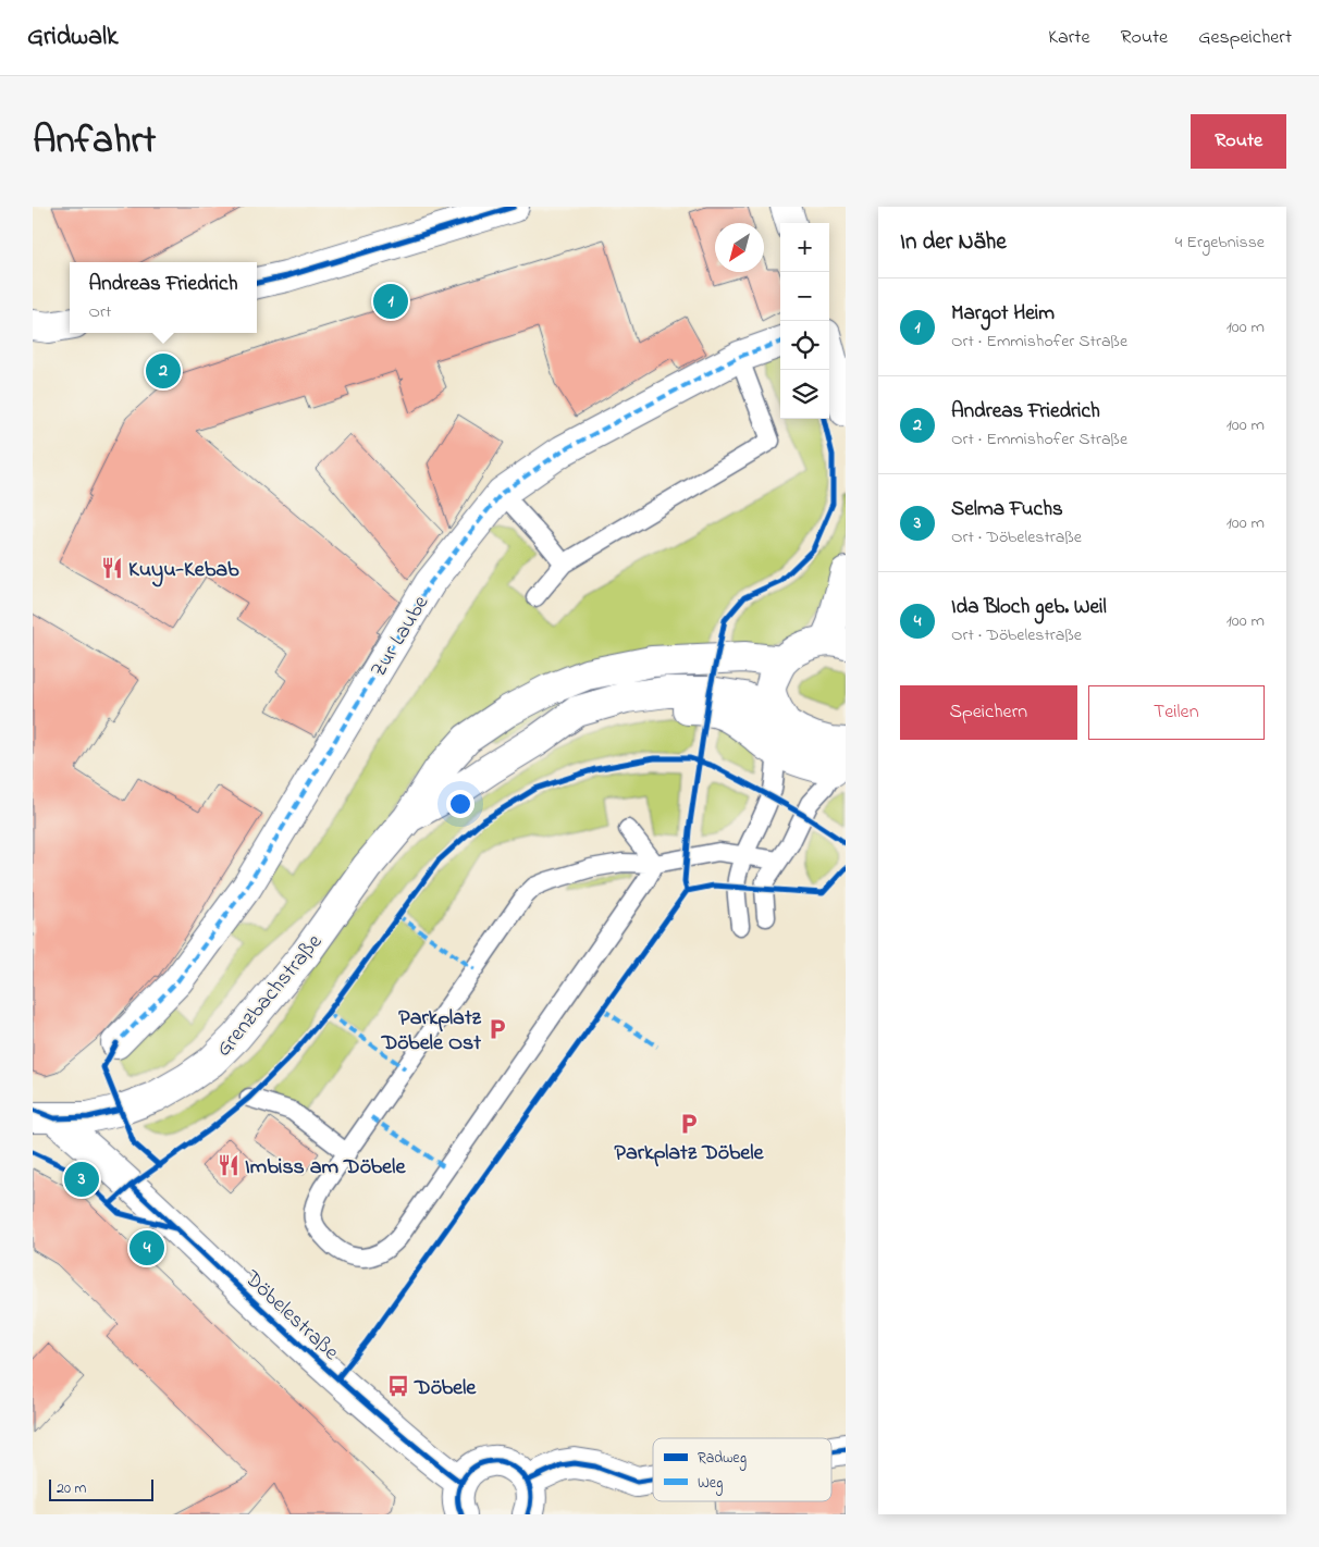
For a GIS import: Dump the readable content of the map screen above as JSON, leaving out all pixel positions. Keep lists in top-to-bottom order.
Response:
{
  "streets": {
    "street": ["Zur Laube", "Grenzbachstraße", "Döbelestraße"]
  },
  "crossings": [
    ["Grenzbachstraße", "Döbelestraße"]
  ],
  "places": {
    "restaurant": ["Kuyu-Kebab", "Imbiss am Döbele"],
    "parking": ["Parkplatz Döbele Ost", "Parkplatz Döbele"],
    "bus stop": ["Döbele"]
  },
  "legend": ["Radweg", "Weg"],
  "scale_bar": "20 m",
  "north": "bottom left",
  "page": {
    "header": "Gridwalk",
    "nav": ["Karte", "Route", "Gespeichert"],
    "title": "Anfahrt",
    "buttons": [
      "Route",
      ["Speichern", "Teilen"]
    ],
    "heading": ["In der Nähe", "4 Ergebnisse"],
    "map_buttons": ["+", "−"],
    "popup": ["Andreas Friedrich", "Ort"],
    "list": [
      {
        "mark": "1",
        "name": "Margot Heim",
        "note": "Ort · Emmishofer Straße",
        "value": "100 m"
      },
      {
        "mark": "2",
        "name": "Andreas Friedrich",
        "note": "Ort · Emmishofer Straße",
        "value": "100 m"
      },
      {
        "mark": "3",
        "name": "Selma Fuchs",
        "note": "Ort · Döbelestraße",
        "value": "100 m"
      },
      {
        "mark": "4",
        "name": "Ida Bloch geb. Weil",
        "note": "Ort · Döbelestraße",
        "value": "100 m"
      }
    ],
    "pins": [
      "1",
      "2",
      "3",
      "4"
    ],
    "scale": "20 m"
  }
}
